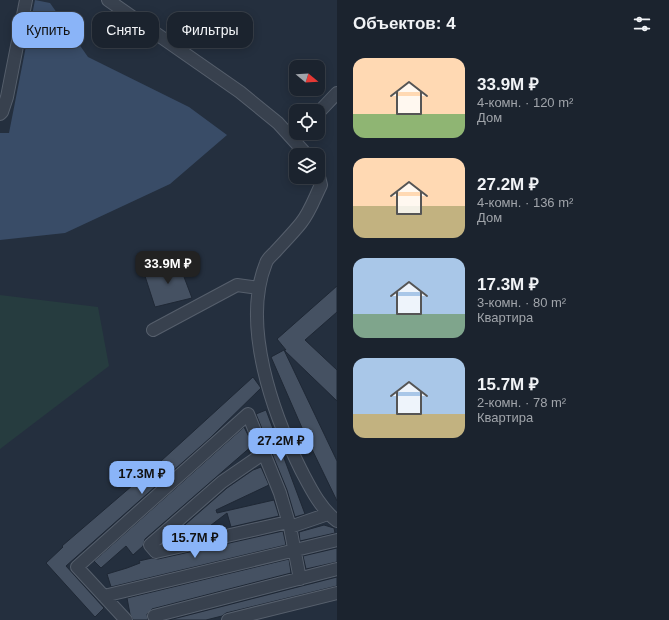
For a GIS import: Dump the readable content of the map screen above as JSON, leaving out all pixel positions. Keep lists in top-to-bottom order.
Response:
{
  "north": "right",
  "page": {
    "heading": "Объектов: 4",
    "chip": ["Купить", "Снять", "Фильтры"],
    "list": [
      {
        "name": "33.9M ₽",
        "note": "4-комн. · 120 m² · Дом"
      },
      {
        "name": "27.2M ₽",
        "note": "4-комн. · 136 m² · Дом"
      },
      {
        "name": "17.3M ₽",
        "note": "3-комн. · 80 m² · Квартира"
      },
      {
        "name": "15.7M ₽",
        "note": "2-комн. · 78 m² · Квартира"
      }
    ],
    "price": [
      "33.9M ₽",
      "27.2M ₽",
      "17.3M ₽",
      "15.7M ₽"
    ]
  }
}
